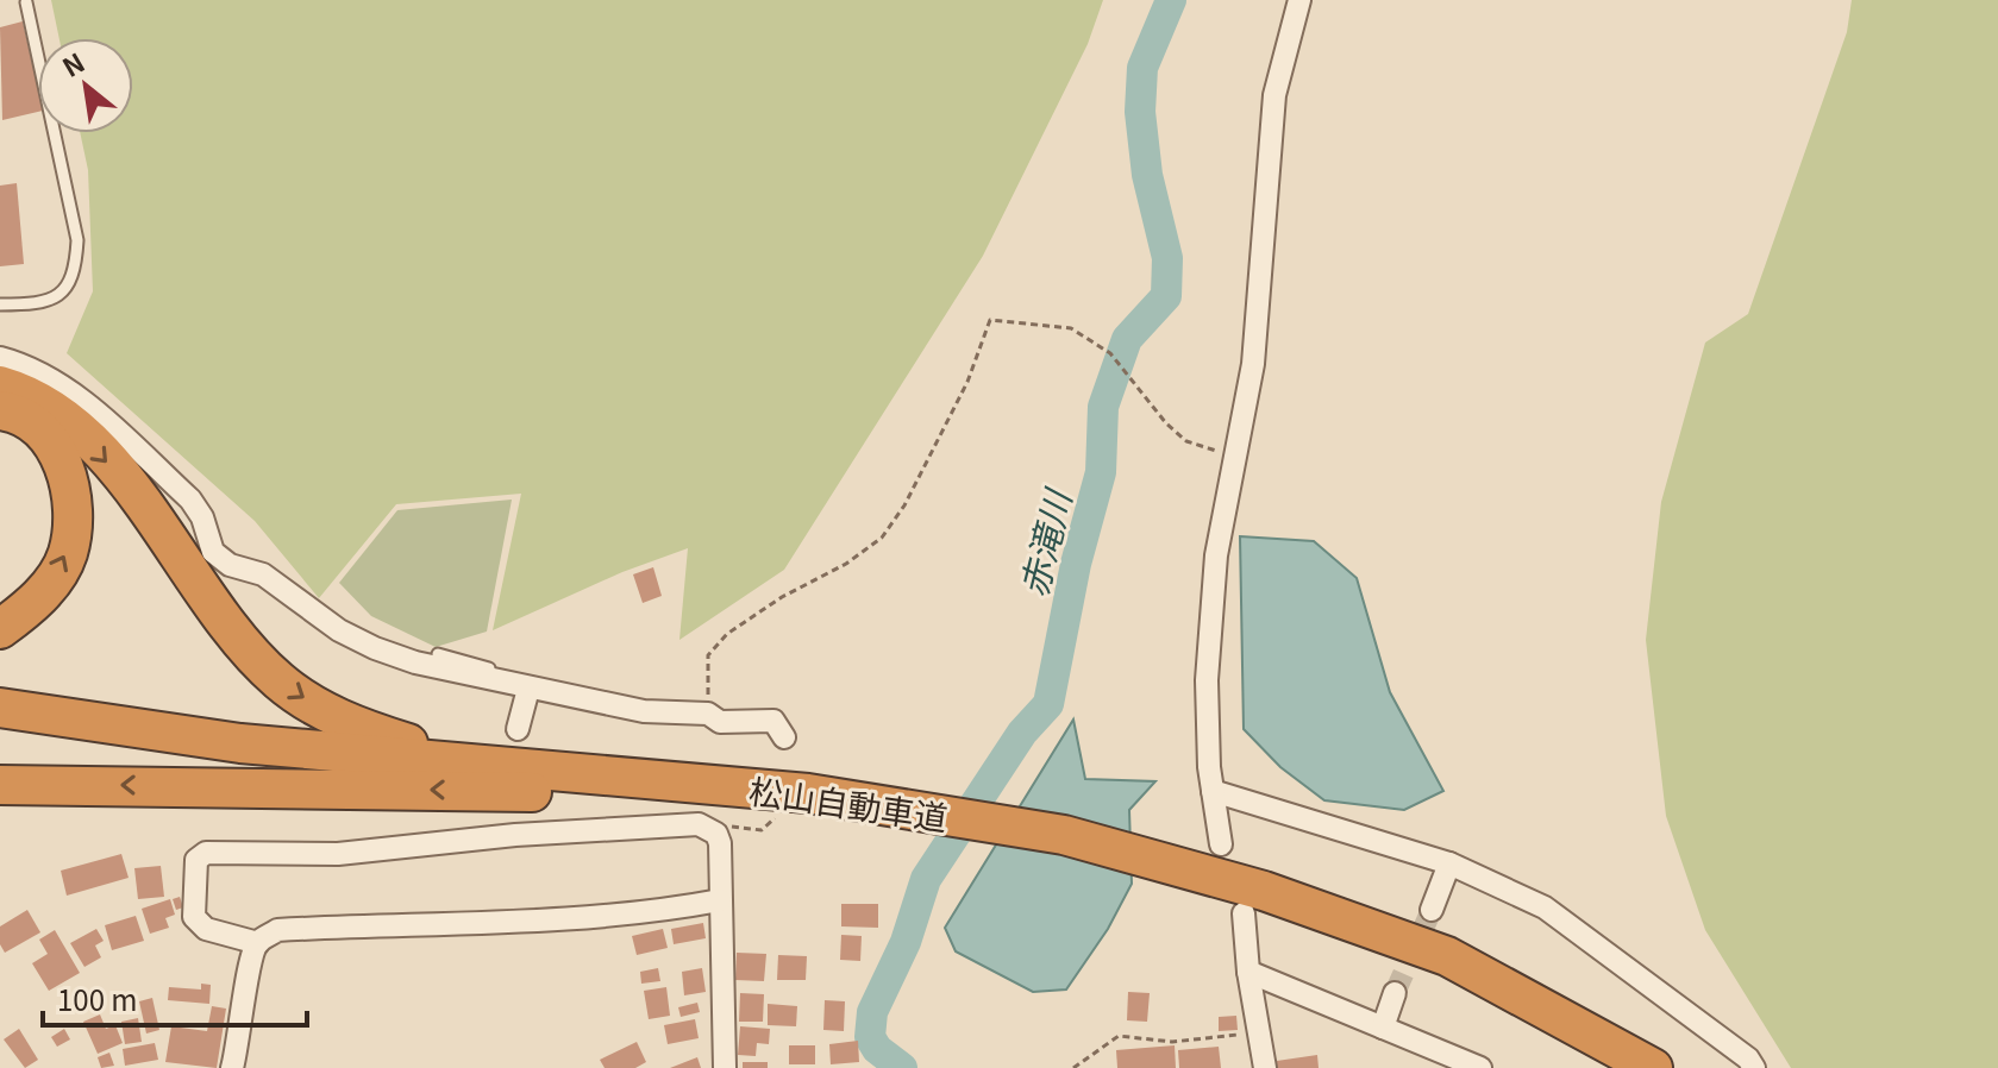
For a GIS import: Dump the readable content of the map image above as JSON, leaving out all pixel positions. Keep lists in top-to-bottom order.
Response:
{
  "streets": {
    "highway": ["松山自動車道"]
  },
  "water": ["赤滝川"],
  "scale_bar": "100 m",
  "north": "top left"
}
